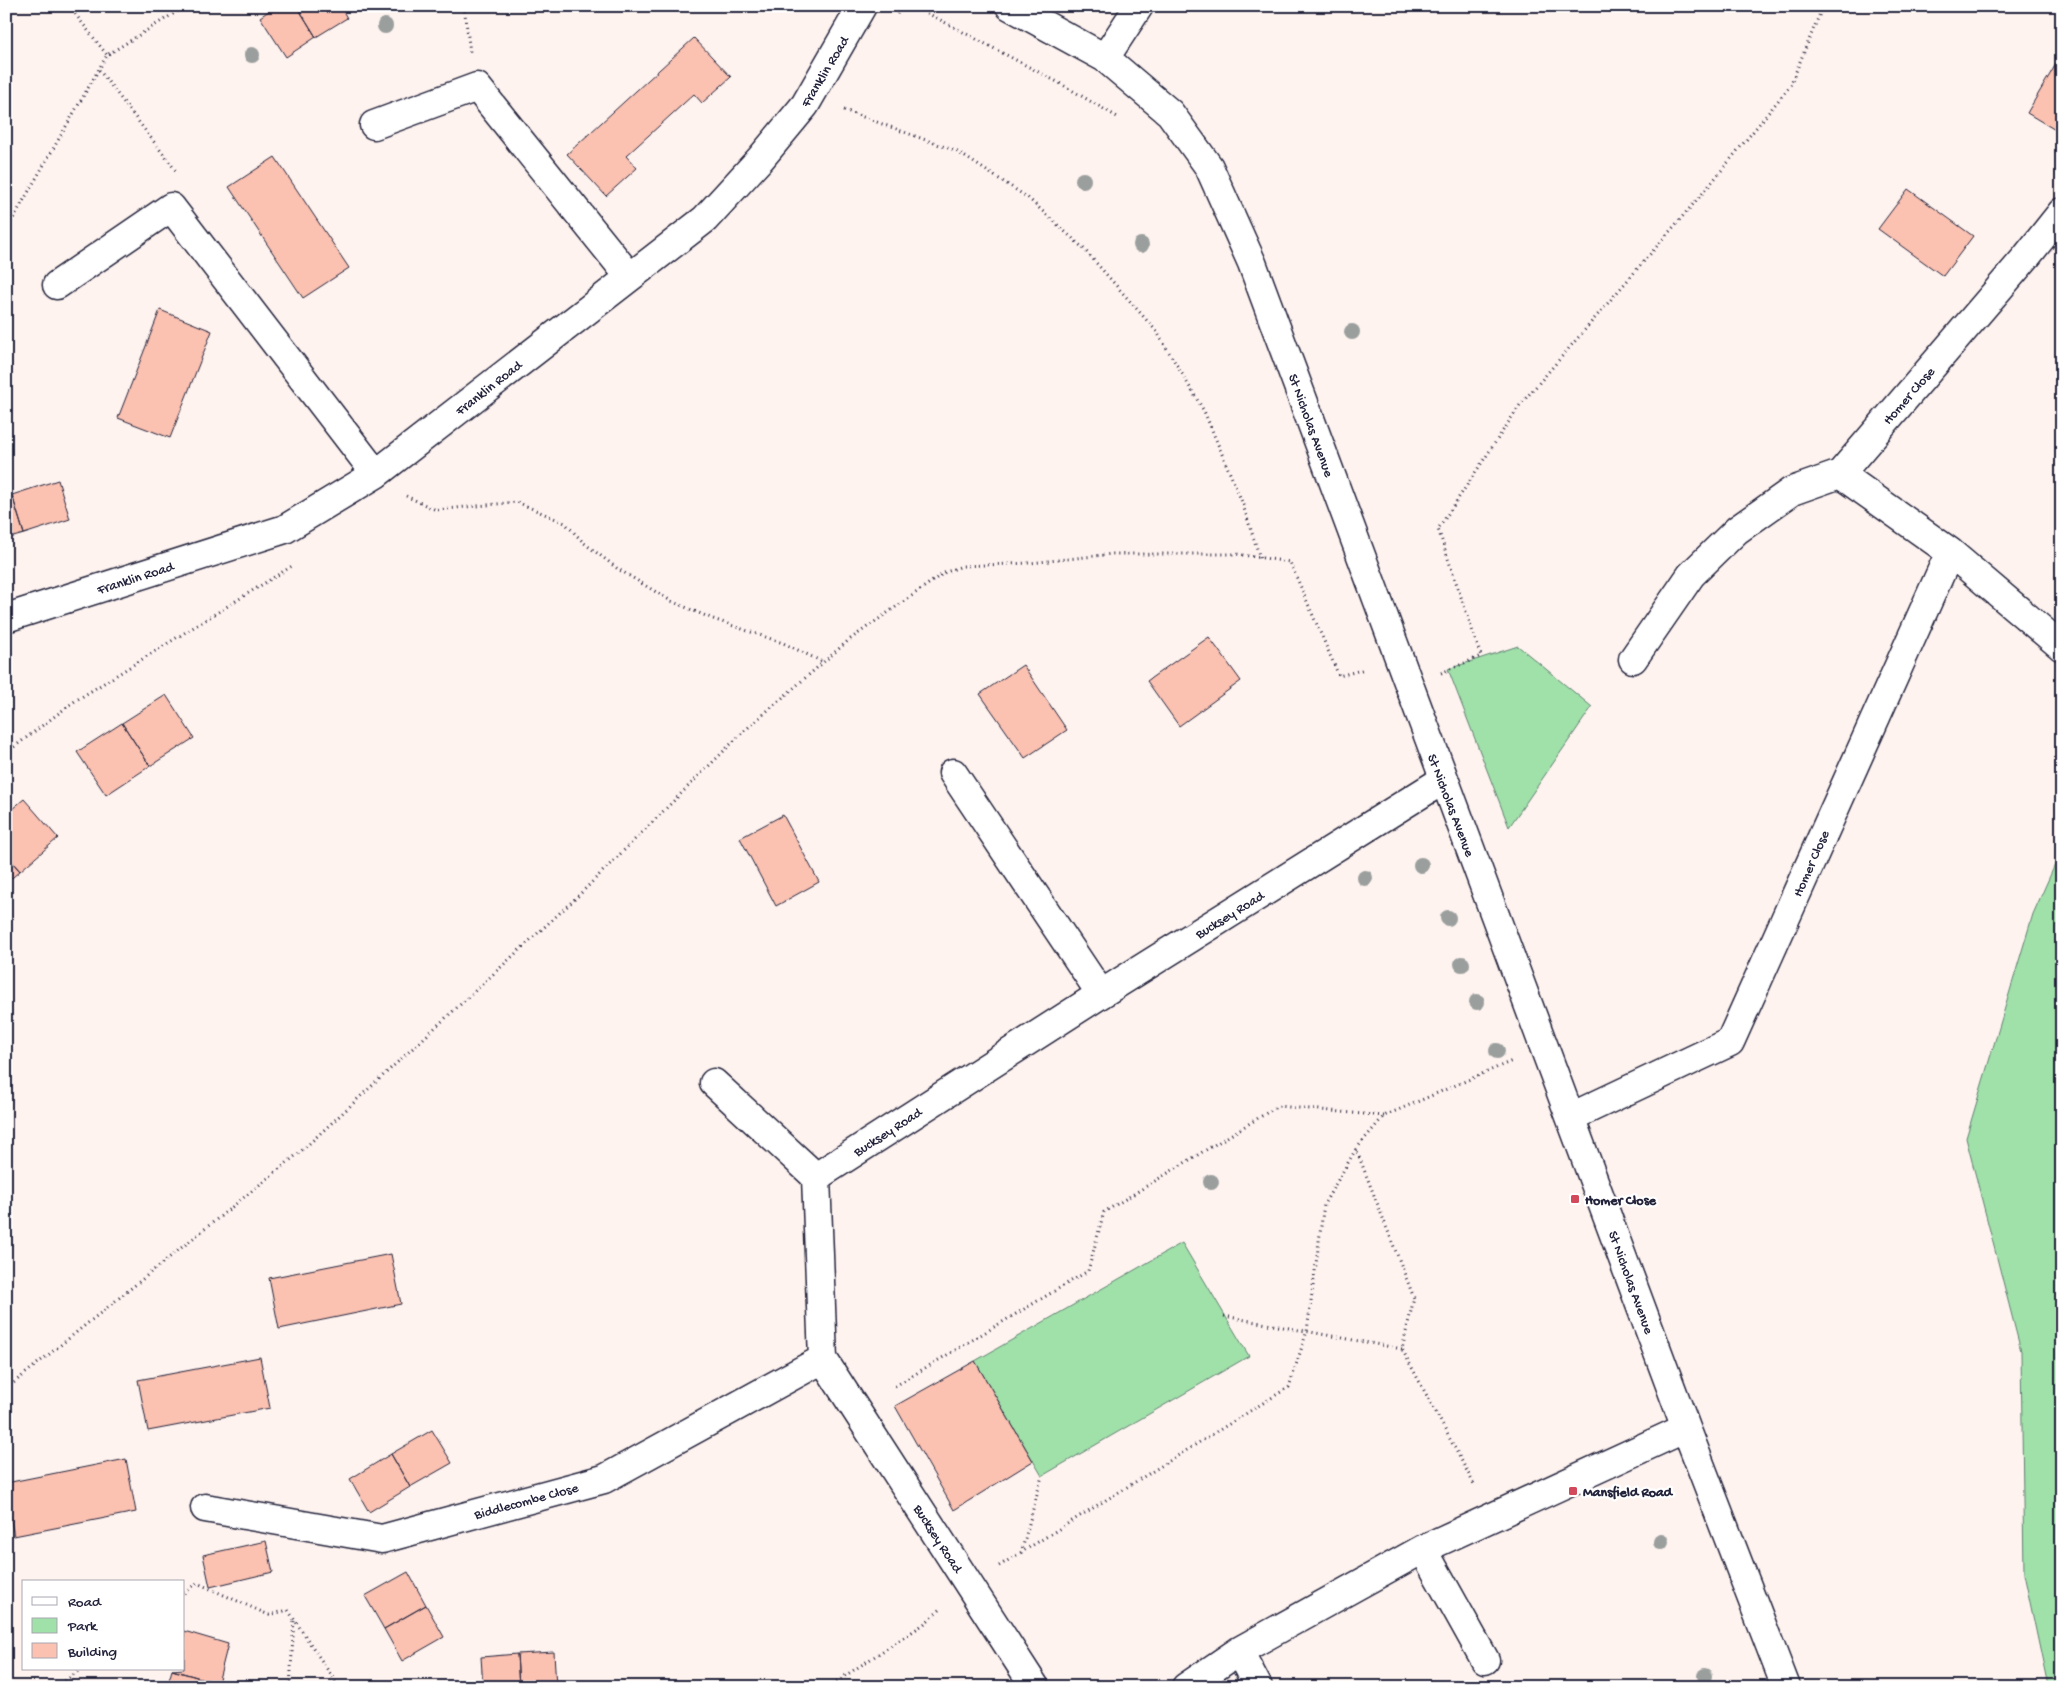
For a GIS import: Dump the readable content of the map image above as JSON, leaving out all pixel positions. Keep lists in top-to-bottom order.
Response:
{
  "streets": {
    "street": [
      "Franklin Road",
      "Homer Close",
      "St Nicholas Avenue",
      "Bucksey Road",
      "Biddlecombe Close"
    ]
  },
  "crossings": [
    ["Homer Close", "St Nicholas Avenue"],
    ["St Nicholas Avenue", "Bucksey Road"],
    ["Bucksey Road", "Biddlecombe Close"]
  ],
  "places": {
    "transit": ["Homer Close", "Mansfield Road"]
  },
  "legend": ["Road", "Park", "Building"]
}
